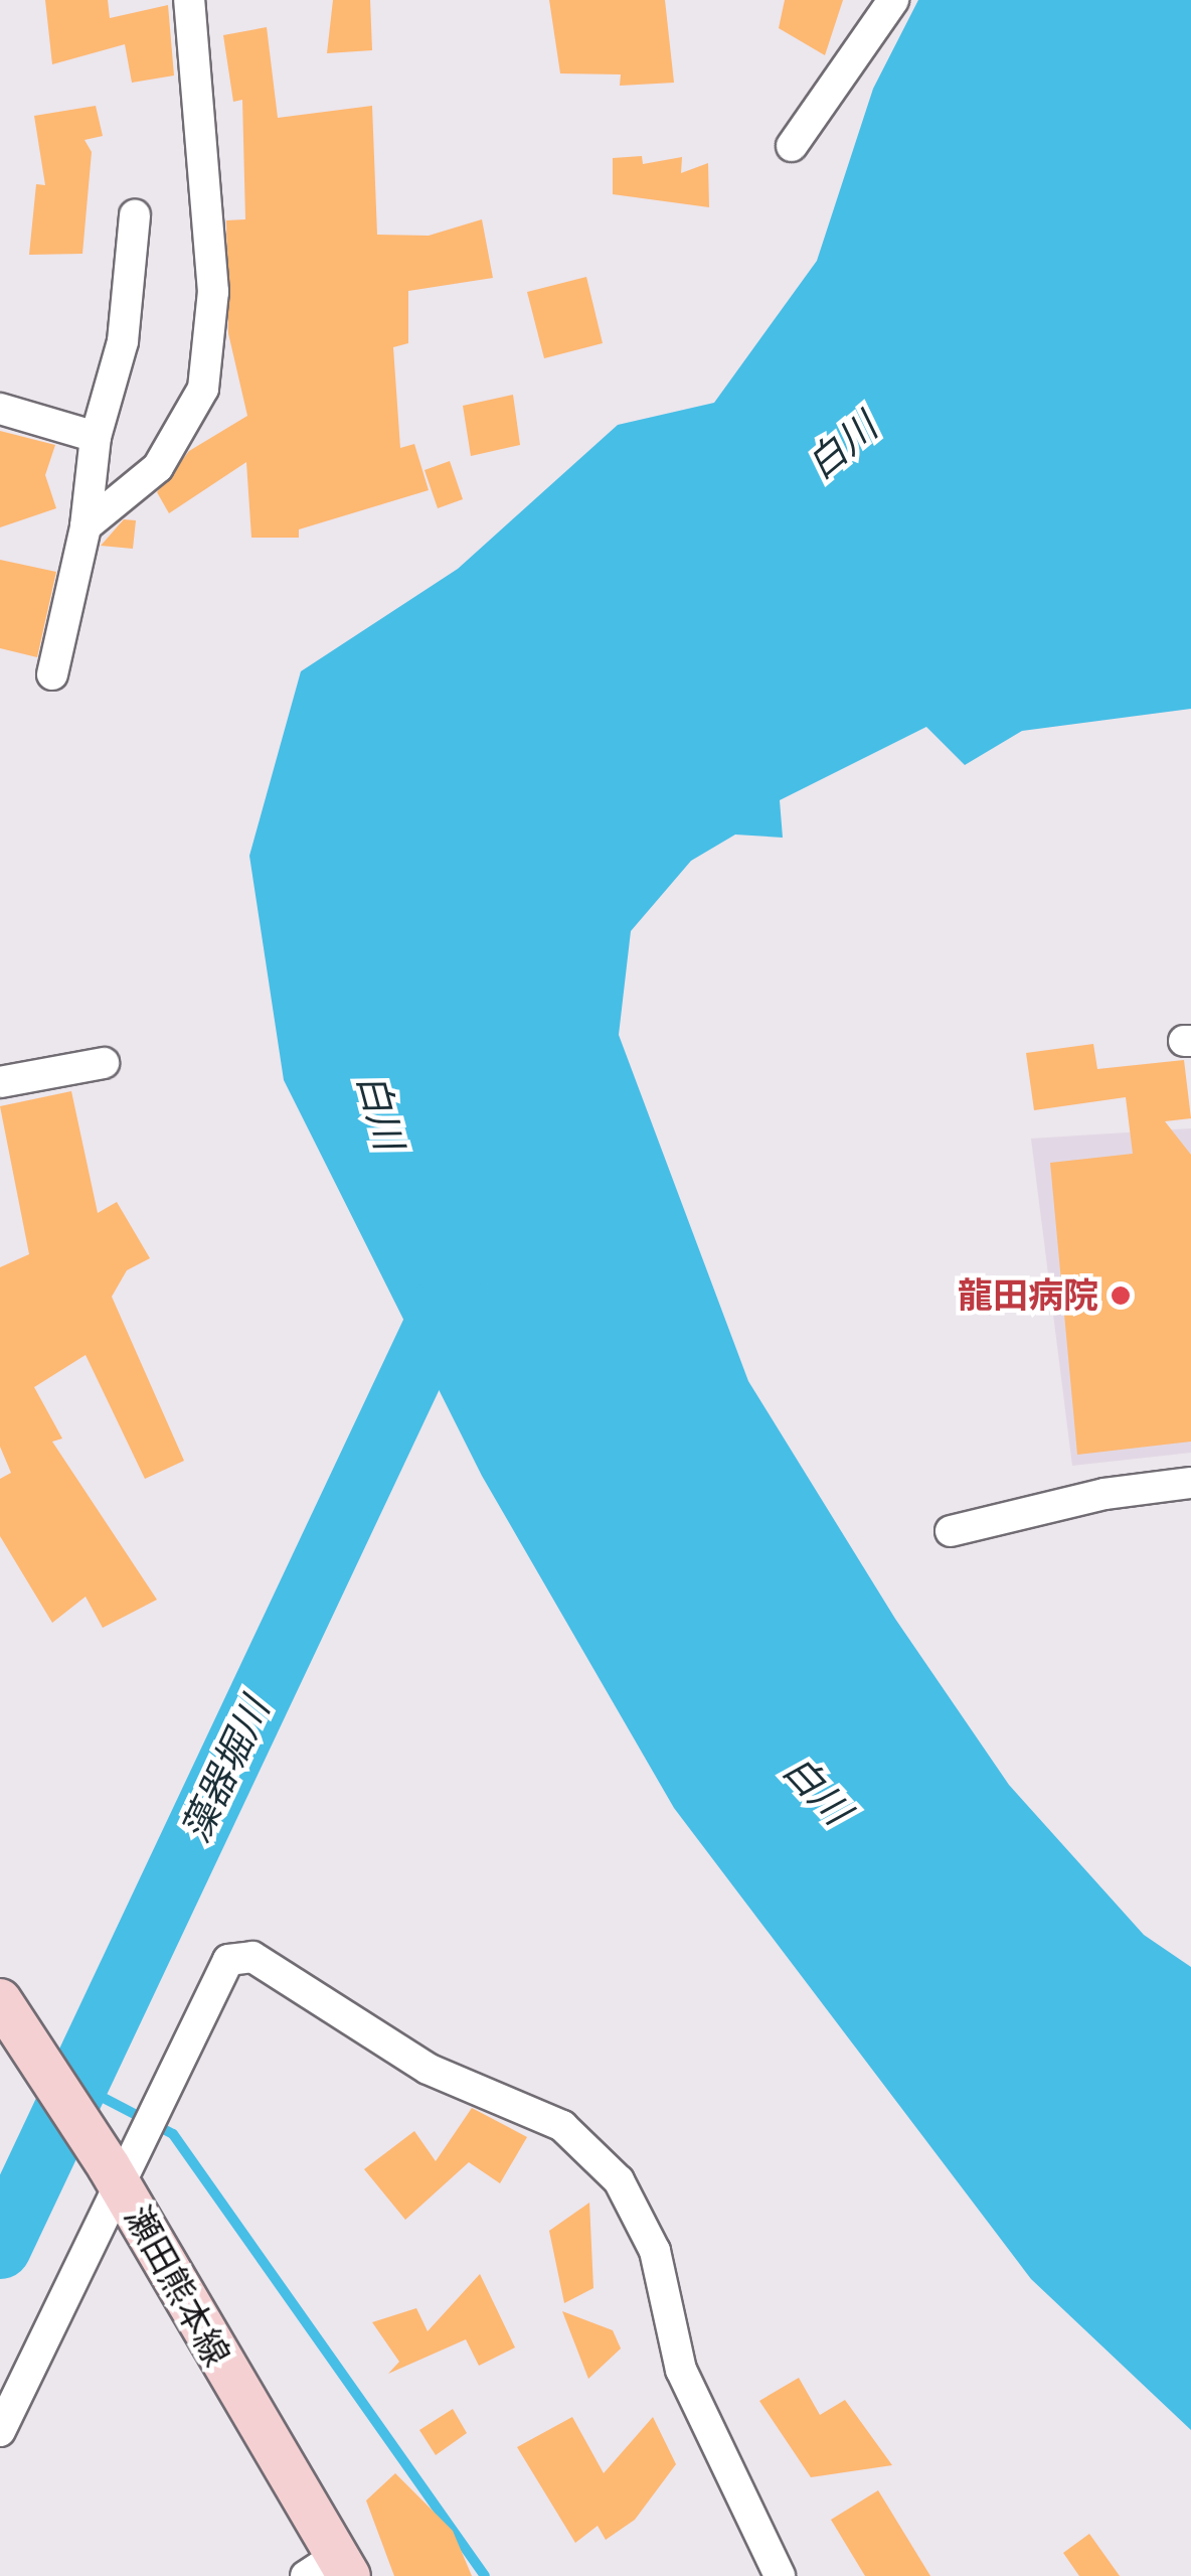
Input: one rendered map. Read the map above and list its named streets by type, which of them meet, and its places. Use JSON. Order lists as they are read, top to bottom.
{
  "streets": {
    "main road": ["瀬田熊本線"]
  },
  "water": ["白川", "藻器堀川"],
  "places": ["龍田病院"]
}
